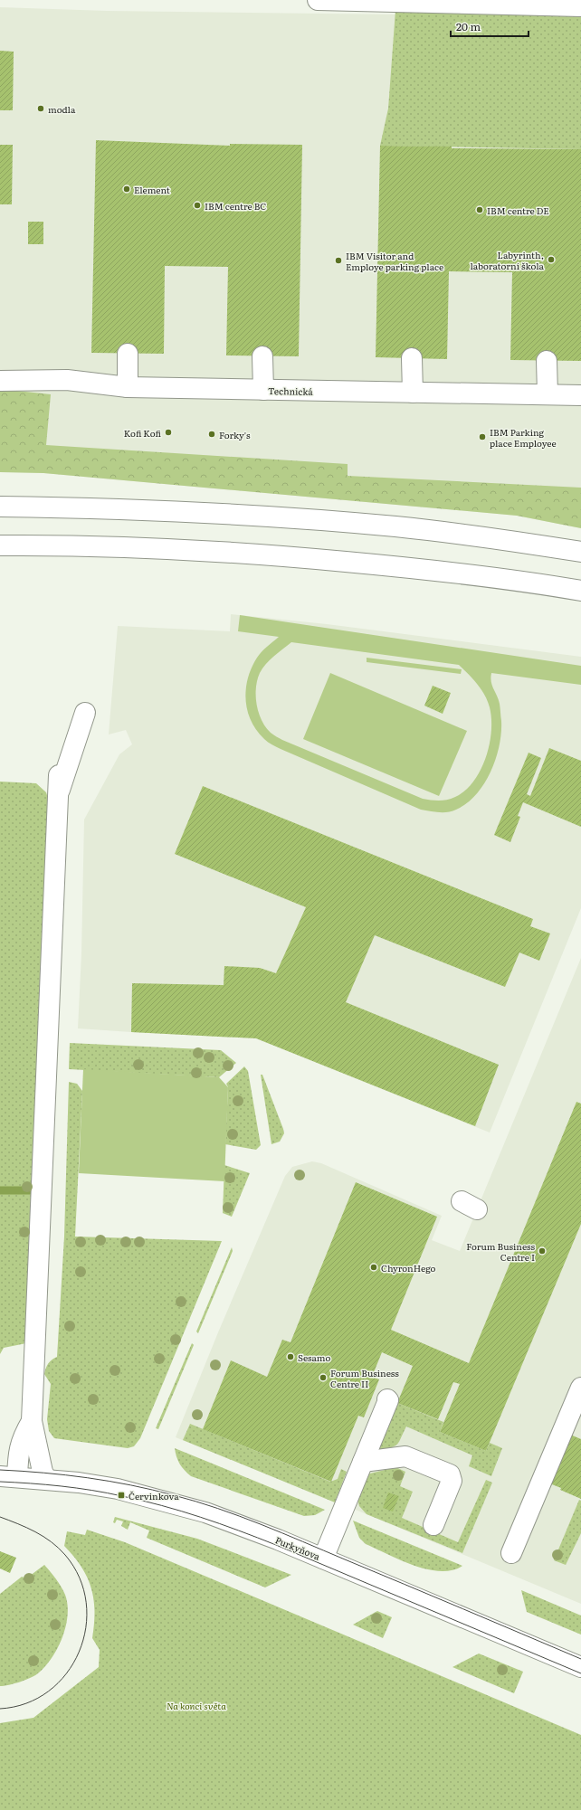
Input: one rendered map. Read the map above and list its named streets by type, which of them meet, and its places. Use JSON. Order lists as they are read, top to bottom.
{
  "streets": {
    "main road": ["Technická", "Purkyňova"]
  },
  "parks": ["Na konci světa"],
  "places": {
    "other": [
      "modla",
      "Element",
      "IBM centre BC",
      "IBM centre DE",
      "Labyrinth, laboratorní škola",
      "IBM Visitor and Employe parking place",
      "Kofi Kofi",
      "Forky's",
      "IBM Parking place Employee",
      "Forum Business Centre I",
      "ChyronHego",
      "Sesamo",
      "Forum Business Centre II"
    ],
    "transit": ["Červinkova"]
  },
  "scale_bar": "20 m"
}
